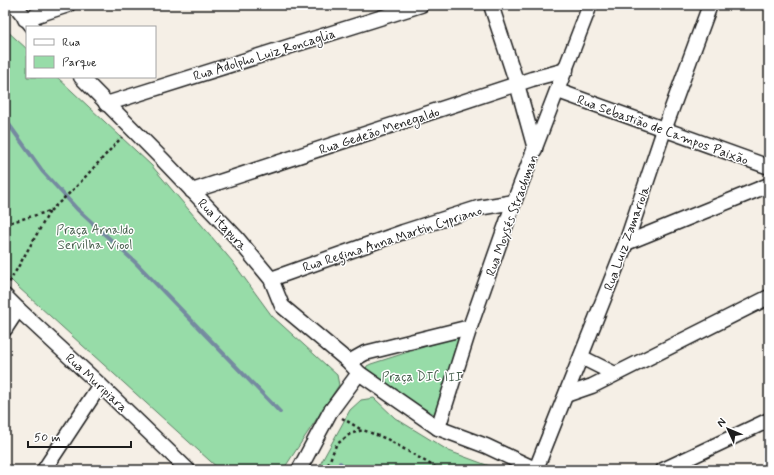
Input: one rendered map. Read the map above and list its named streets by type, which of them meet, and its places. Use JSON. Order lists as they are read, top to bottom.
{
  "streets": {
    "street": [
      "Rua Adolpho Luiz Roncaglia",
      "Rua Sebastião de Campos Paixão",
      "Rua Gedeão Menegaldo",
      "Rua Moysés Strachman",
      "Rua Itapura",
      "Rua Regina Anna Martin Cypriano",
      "Rua Luiz Zamariola",
      "Rua Muripiara"
    ]
  },
  "crossings": [
    ["Rua Adolpho Luiz Roncaglia", "Rua Itapura"],
    ["Rua Sebastião de Campos Paixão", "Rua Moysés Strachman"],
    ["Rua Sebastião de Campos Paixão", "Rua Luiz Zamariola"],
    ["Rua Gedeão Menegaldo", "Rua Moysés Strachman"],
    ["Rua Gedeão Menegaldo", "Rua Itapura"],
    ["Rua Moysés Strachman", "Rua Itapura"],
    ["Rua Moysés Strachman", "Rua Regina Anna Martin Cypriano"],
    ["Rua Itapura", "Rua Regina Anna Martin Cypriano"],
    ["Rua Itapura", "Rua Luiz Zamariola"]
  ],
  "parks": ["Praça Arnaldo Servilha Viool", "Praça DIC III"],
  "legend": ["Rua", "Parque"],
  "scale_bar": "50 m",
  "north": "top left"
}
